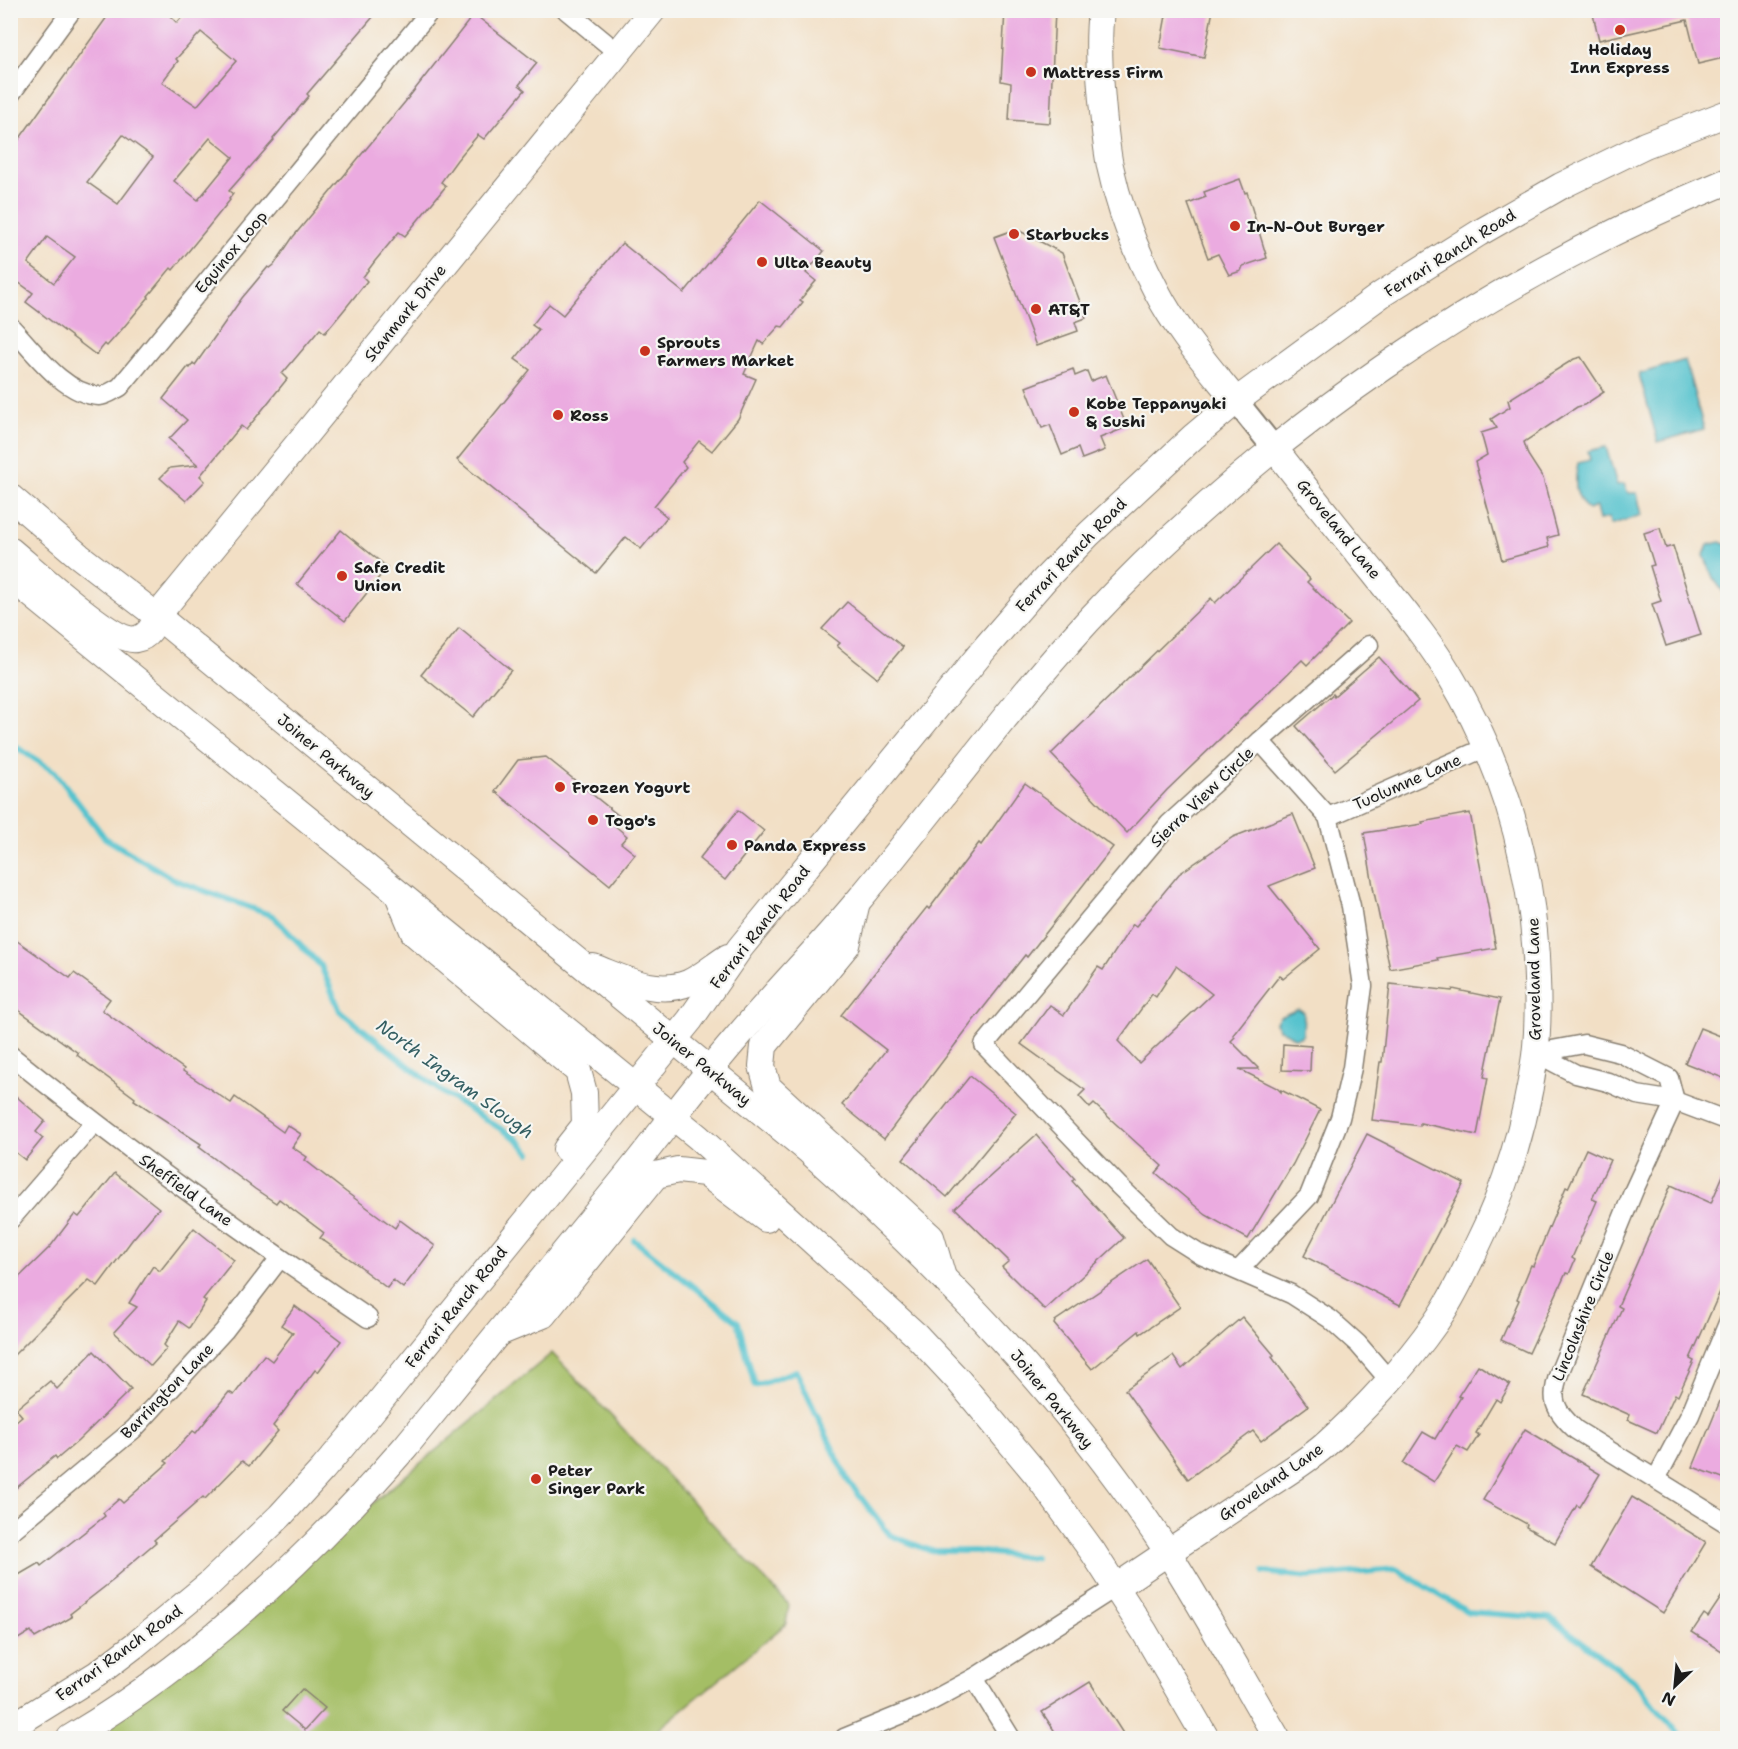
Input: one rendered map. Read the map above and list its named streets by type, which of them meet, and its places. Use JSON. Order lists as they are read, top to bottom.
{
  "streets": {
    "main road": [
      "Ferrari Ranch Road",
      "Stanmark Drive",
      "Groveland Lane",
      "Joiner Parkway"
    ],
    "street": [
      "Equinox Loop",
      "Tuolumne Lane",
      "Sierra View Circle",
      "Sheffield Lane",
      "Lincolnshire Circle",
      "Barrington Lane"
    ]
  },
  "crossings": [
    ["Ferrari Ranch Road", "Groveland Lane"],
    ["Ferrari Ranch Road", "Joiner Parkway"],
    ["Stanmark Drive", "Joiner Parkway"],
    ["Groveland Lane", "Joiner Parkway"],
    ["Groveland Lane", "Tuolumne Lane"],
    ["Tuolumne Lane", "Sierra View Circle"],
    ["Sheffield Lane", "Barrington Lane"]
  ],
  "water": ["North Ingram Slough"],
  "places": [
    "Holiday Inn Express",
    "Mattress Firm",
    "In-N-Out Burger",
    "Starbucks",
    "Ulta Beauty",
    "AT&T",
    "Sprouts Farmers Market",
    "Kobe Teppanyaki & Sushi",
    "Ross",
    "Safe Credit Union",
    "Frozen Yogurt",
    "Togo's",
    "Panda Express",
    "Peter Singer Park"
  ],
  "north": "bottom left"
}
